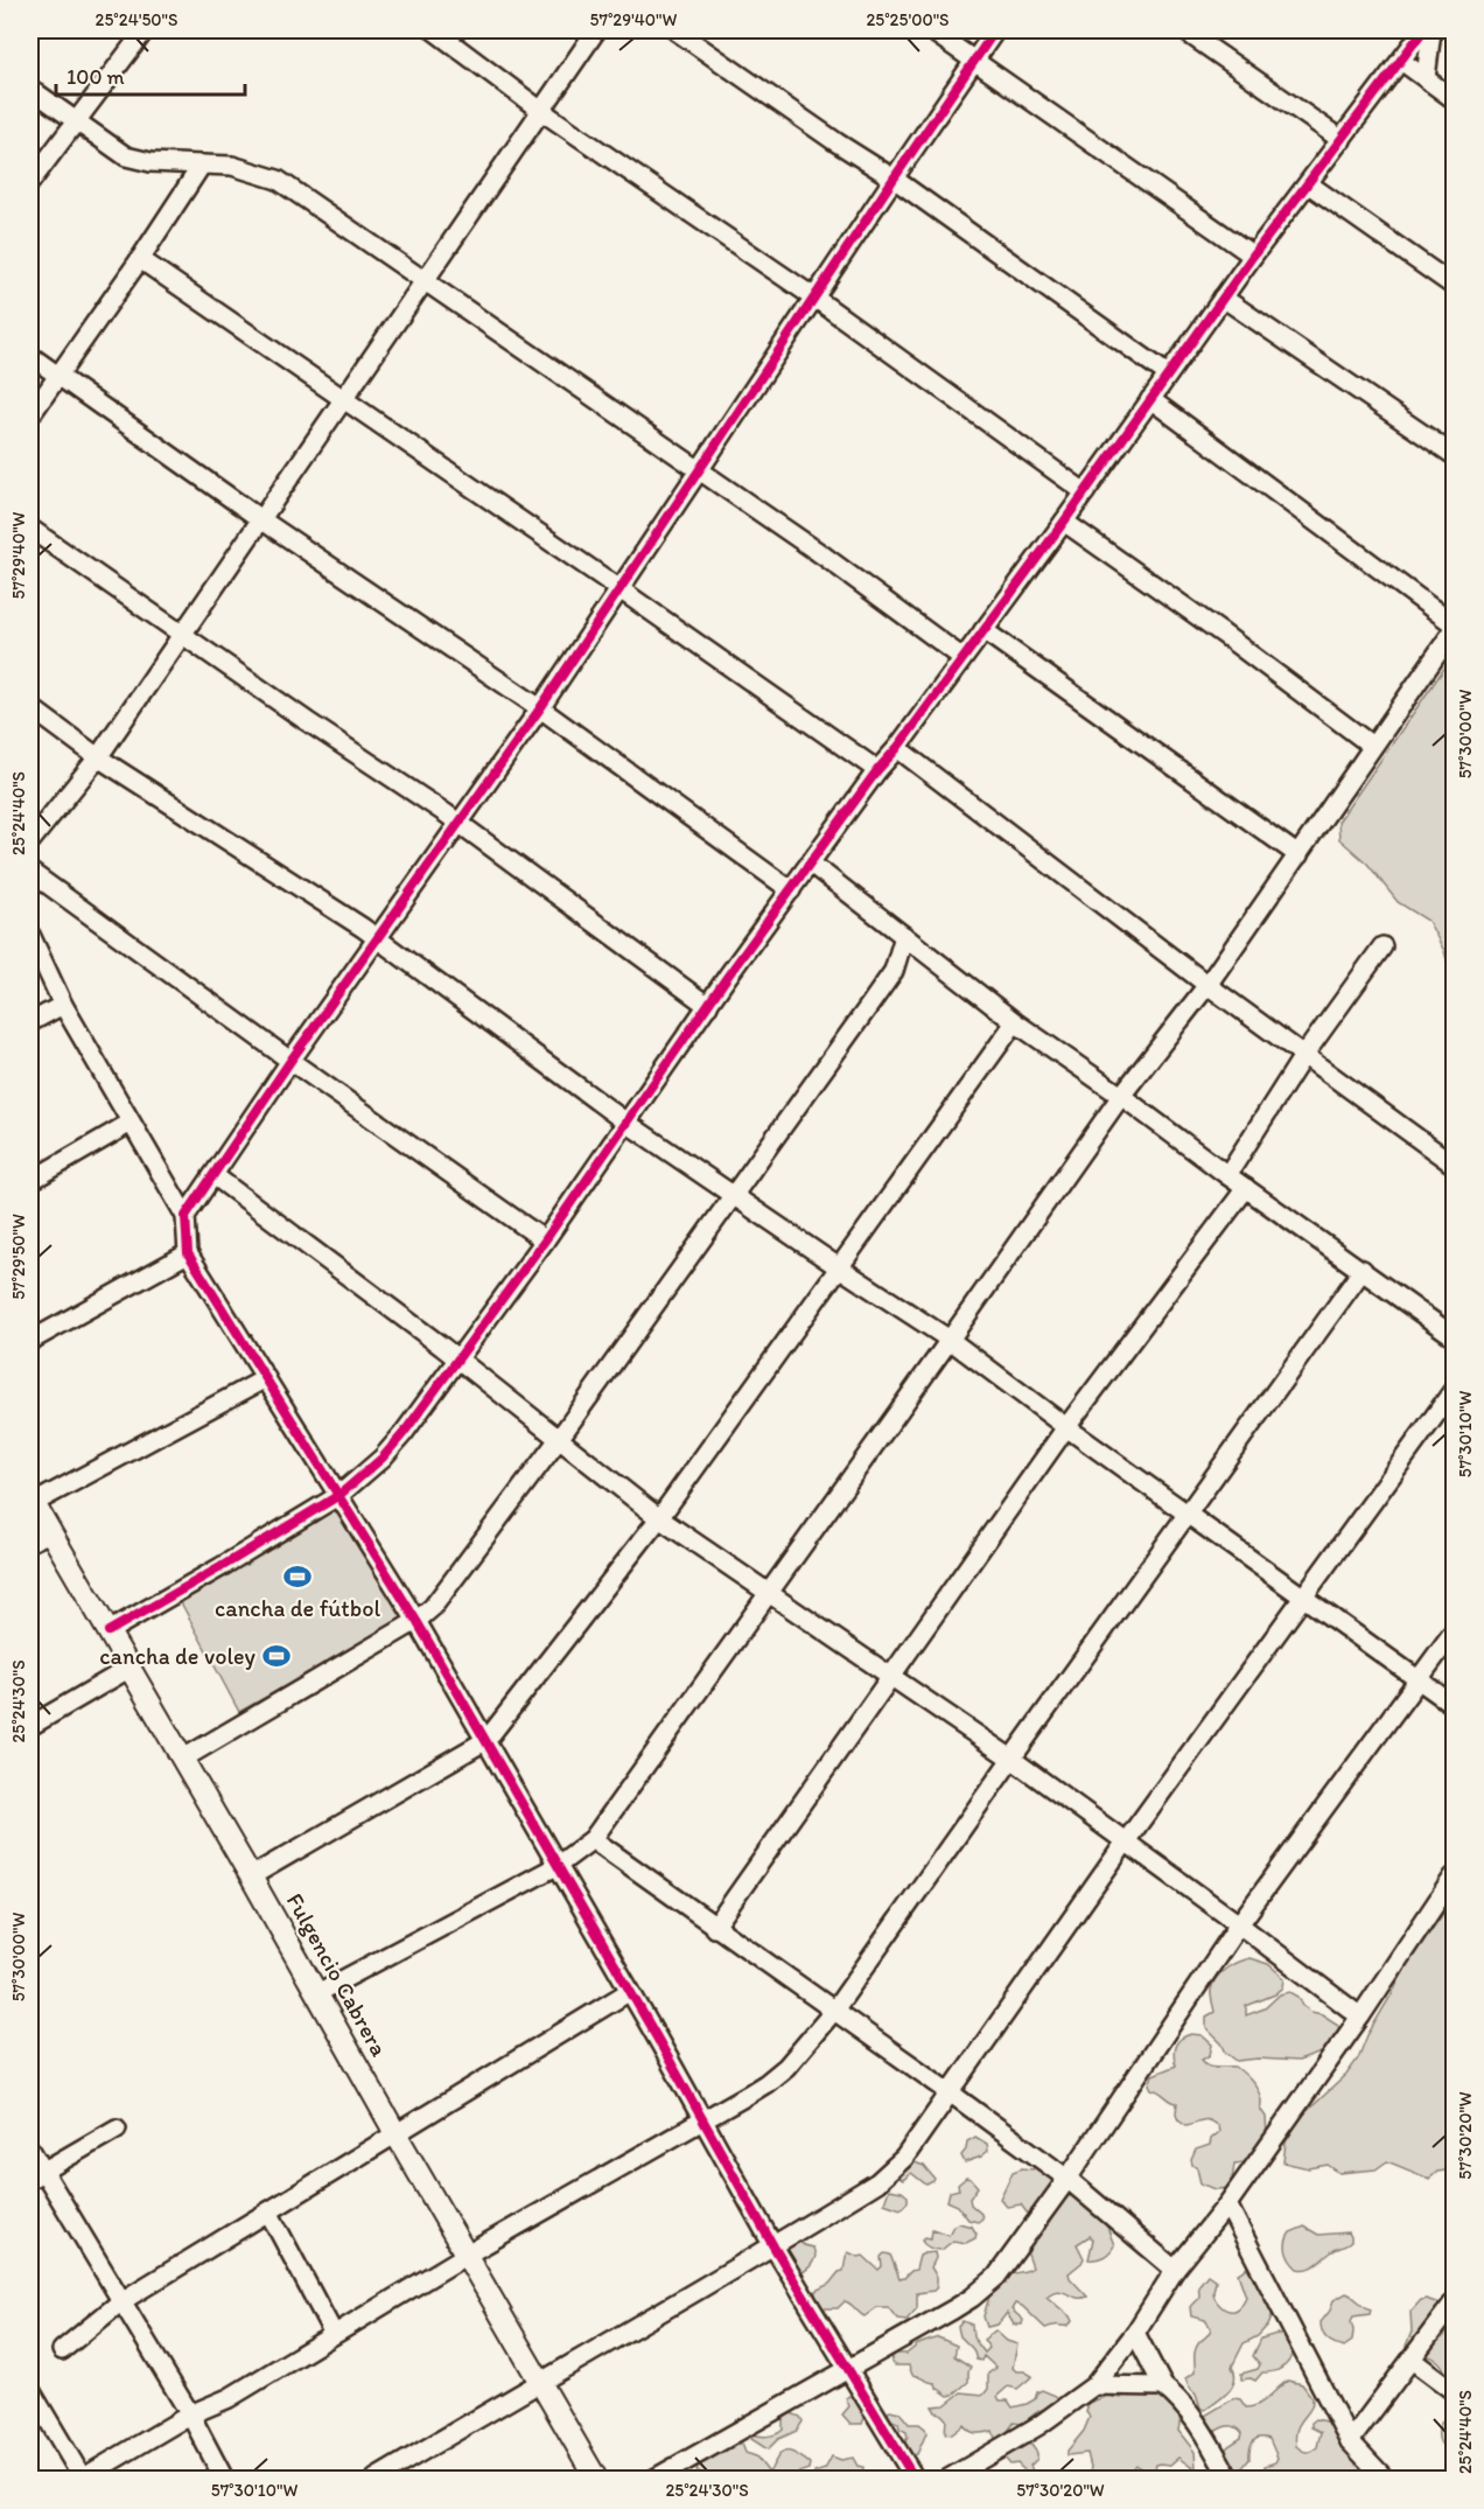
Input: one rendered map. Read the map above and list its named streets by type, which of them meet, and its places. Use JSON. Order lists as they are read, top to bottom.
{
  "streets": {
    "main road": ["Fulgencio Cabrera"]
  },
  "places": {
    "sports": ["cancha de fútbol", "cancha de voley"]
  },
  "scale_bar": "100 m",
  "coordinates": [
    "25°24'50\"S",
    "57°29'40\"W",
    "25°25'00\"S",
    "57°30'00\"W",
    "25°24'40\"S",
    "57°29'50\"W",
    "57°30'10\"W",
    "25°24'30\"S",
    "57°30'20\"W"
  ]
}
